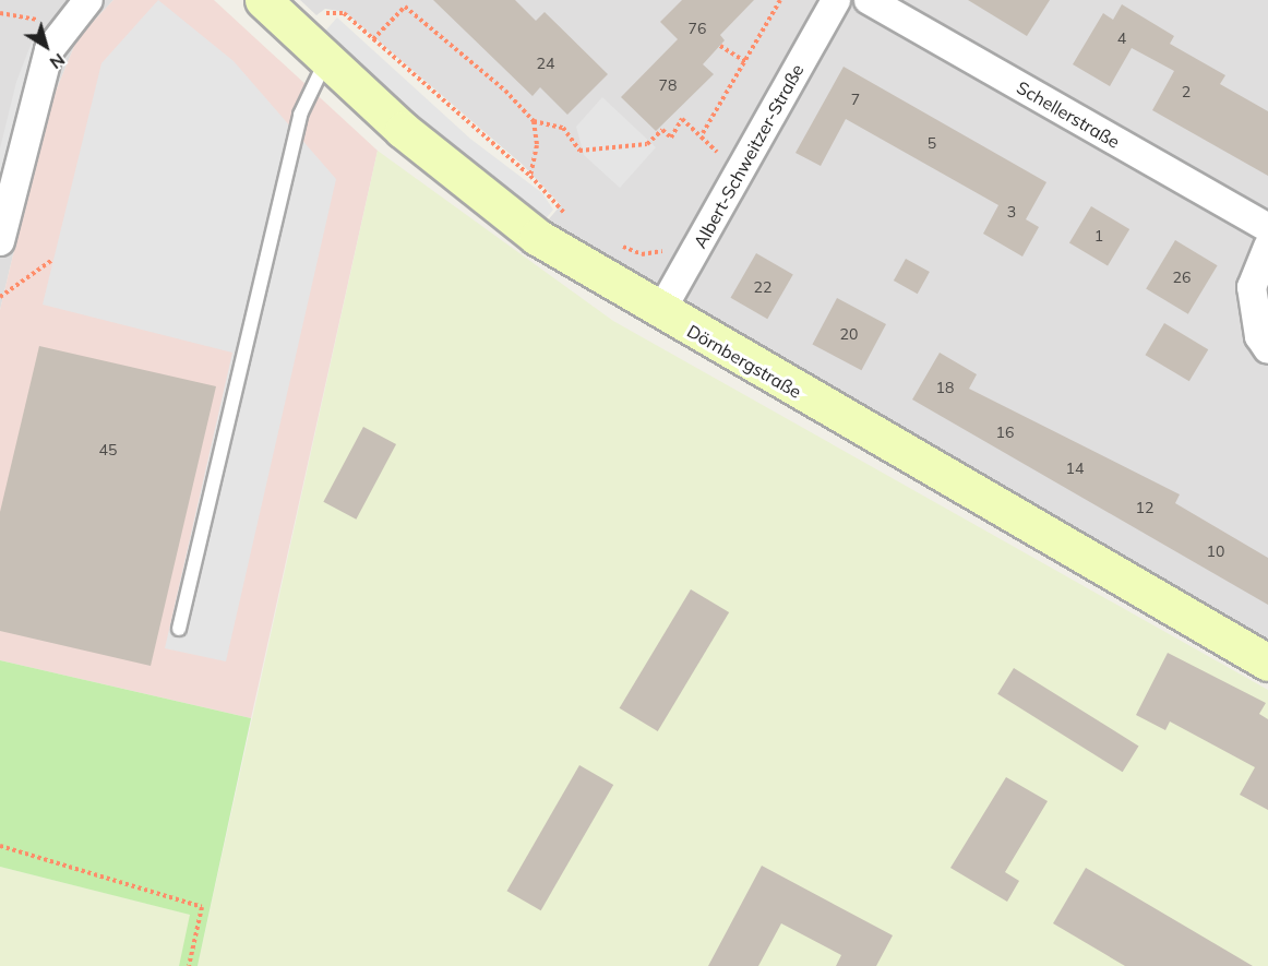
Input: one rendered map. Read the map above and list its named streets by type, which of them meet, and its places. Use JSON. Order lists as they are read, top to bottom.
{
  "streets": {
    "main road": ["Dörnbergstraße"],
    "street": ["Schellerstraße", "Albert-Schweitzer-Straße"]
  },
  "crossings": [
    ["Albert-Schweitzer-Straße", "Dörnbergstraße"]
  ],
  "house_numbers": [
    "76",
    "4",
    "24",
    "78",
    "2",
    "7",
    "5",
    "3",
    "1",
    "26",
    "22",
    "20",
    "18",
    "16",
    "45",
    "14",
    "12",
    "10"
  ],
  "north": "bottom right"
}
